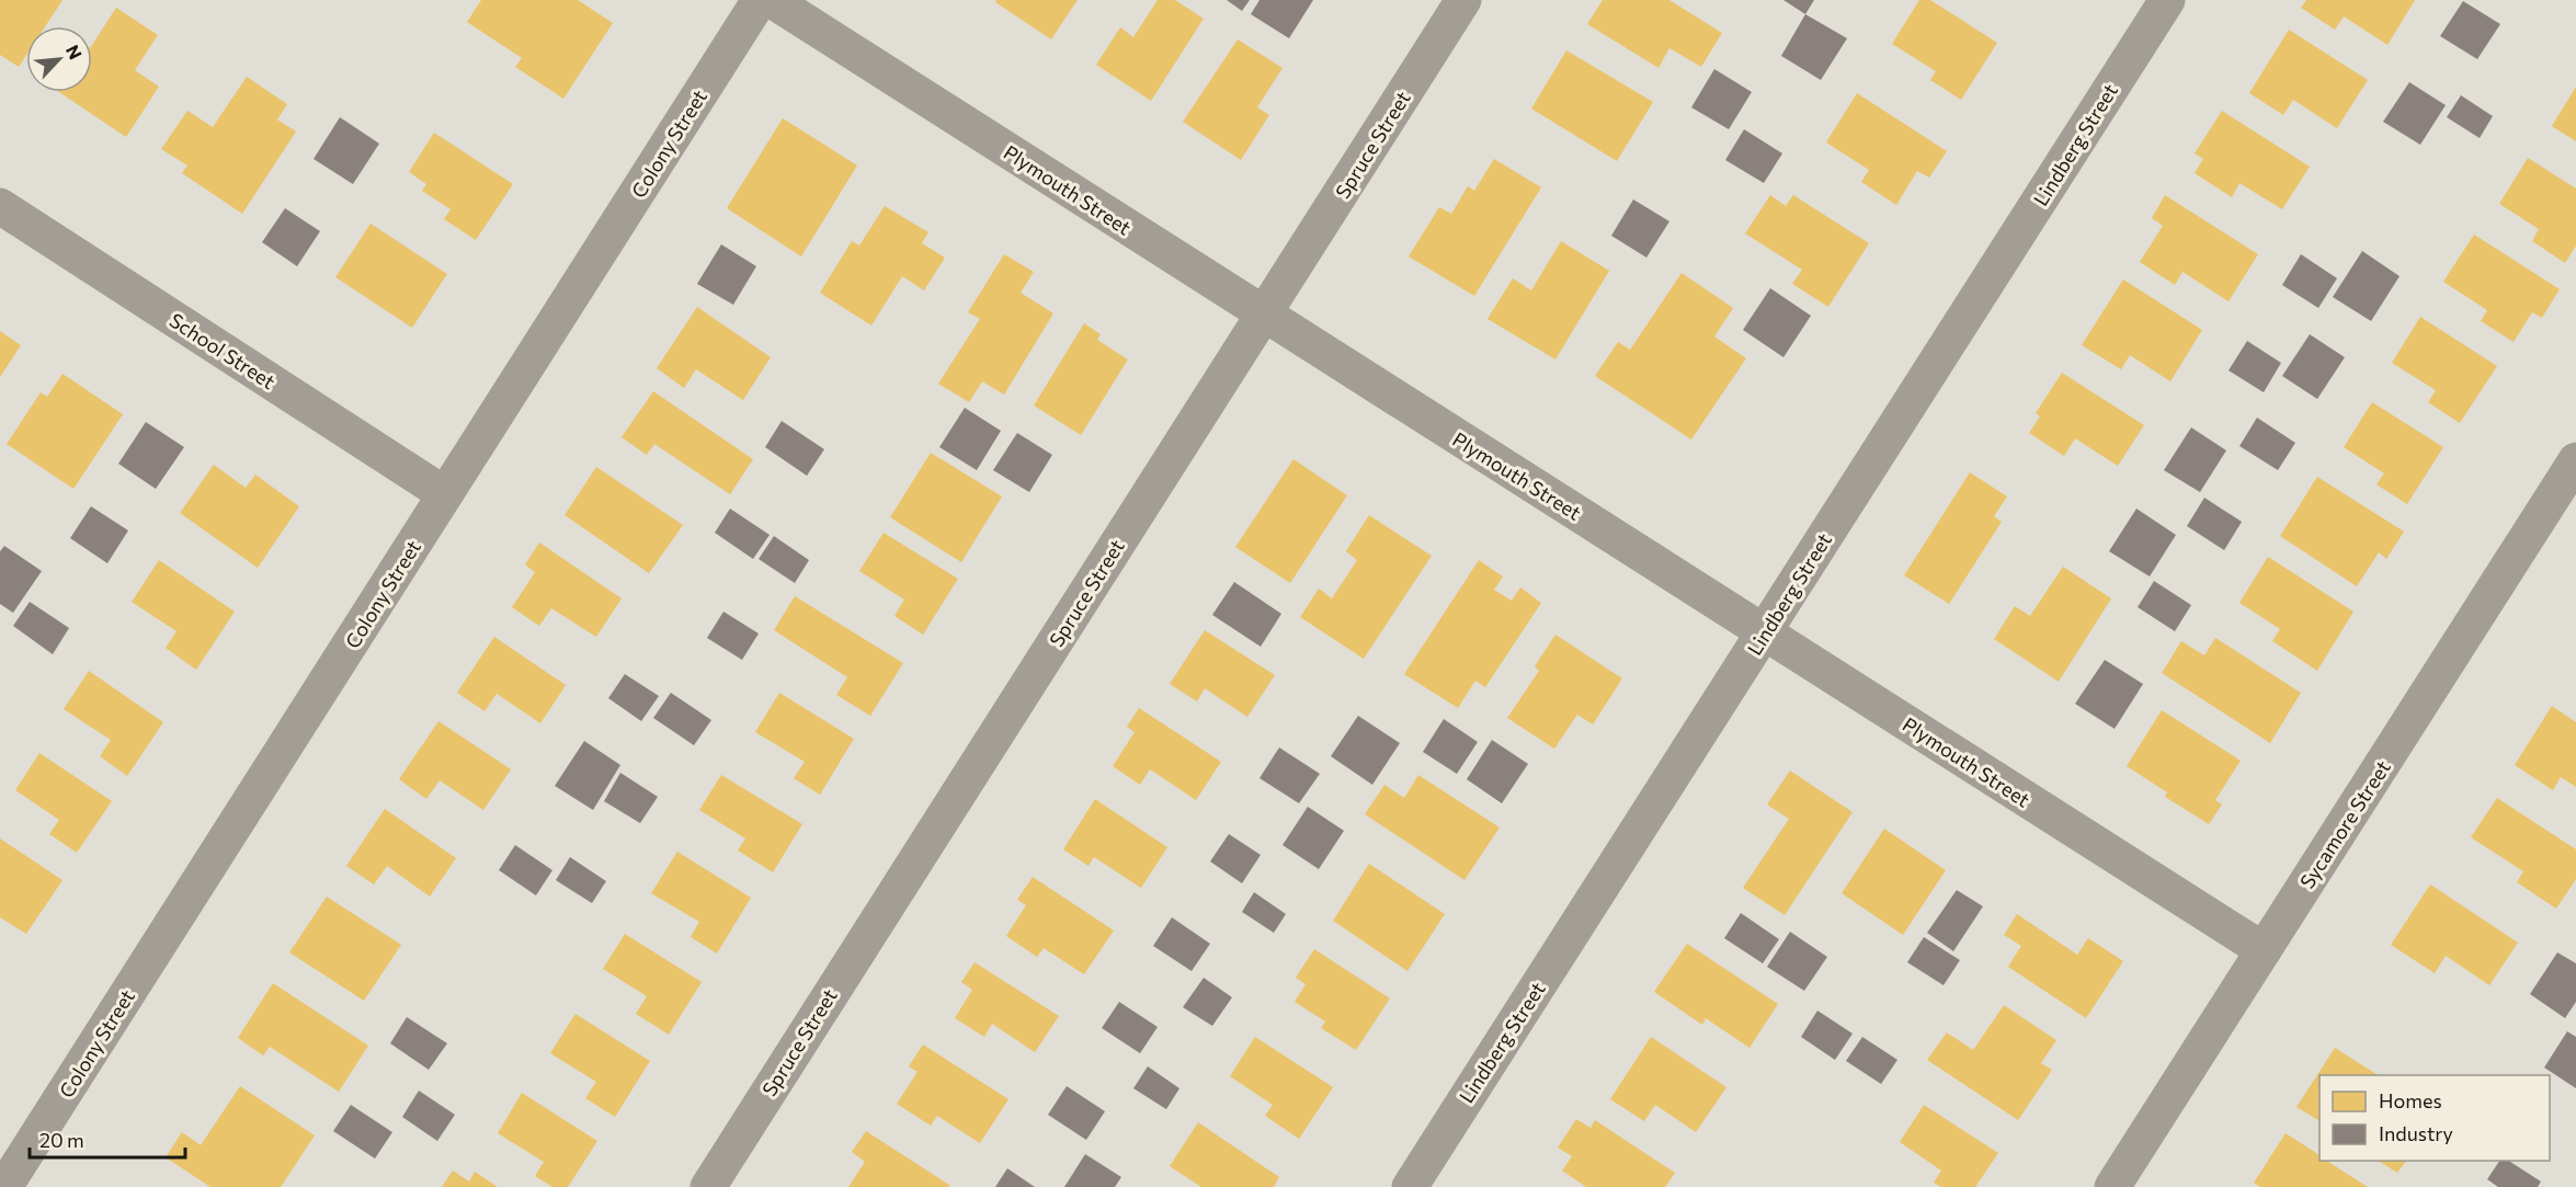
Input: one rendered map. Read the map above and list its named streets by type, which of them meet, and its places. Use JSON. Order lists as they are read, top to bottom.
{
  "streets": {
    "street": [
      "Colony Street",
      "Spruce Street",
      "Lindberg Street",
      "Plymouth Street",
      "School Street",
      "Sycamore Street"
    ]
  },
  "crossings": [
    ["Colony Street", "School Street"],
    ["Spruce Street", "Plymouth Street"],
    ["Lindberg Street", "Plymouth Street"],
    ["Plymouth Street", "Sycamore Street"]
  ],
  "legend": ["Homes", "Industry"],
  "scale_bar": "20 m",
  "north": "top right"
}
